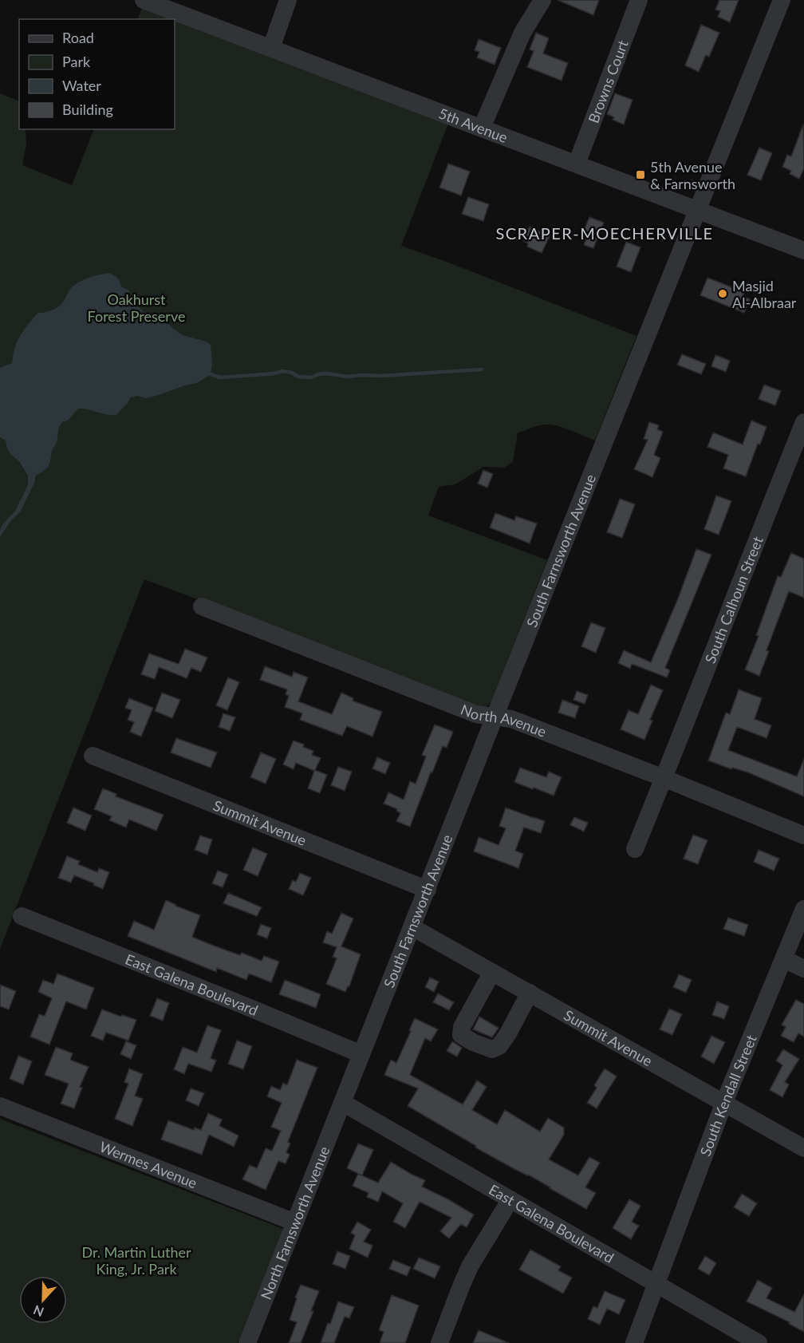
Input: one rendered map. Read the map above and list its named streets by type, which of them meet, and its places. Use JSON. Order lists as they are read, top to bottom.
{
  "streets": {
    "street": [
      "Browns Court",
      "5th Avenue",
      "South Farnsworth Avenue",
      "South Calhoun Street",
      "North Avenue",
      "Summit Avenue",
      "East Galena Boulevard",
      "South Kendall Street",
      "Wermes Avenue",
      "North Farnsworth Avenue"
    ]
  },
  "crossings": [
    ["Browns Court", "5th Avenue"],
    ["5th Avenue", "South Farnsworth Avenue"],
    ["South Farnsworth Avenue", "North Avenue"],
    ["South Farnsworth Avenue", "Summit Avenue"],
    ["South Farnsworth Avenue", "East Galena Boulevard"],
    ["South Farnsworth Avenue", "North Farnsworth Avenue"],
    ["South Calhoun Street", "North Avenue"],
    ["Summit Avenue", "South Kendall Street"],
    ["East Galena Boulevard", "South Kendall Street"],
    ["East Galena Boulevard", "North Farnsworth Avenue"],
    ["Wermes Avenue", "North Farnsworth Avenue"]
  ],
  "districts": ["SCRAPER-MOECHERVILLE"],
  "parks": ["Oakhurst Forest Preserve", "Dr. Martin Luther King, Jr. Park"],
  "places": {
    "transit": ["5th Avenue & Farnsworth"],
    "other": ["Masjid Al-Albraar"]
  },
  "legend": [
    "Road",
    "Park",
    "Water",
    "Building"
  ],
  "north": "bottom"
}
